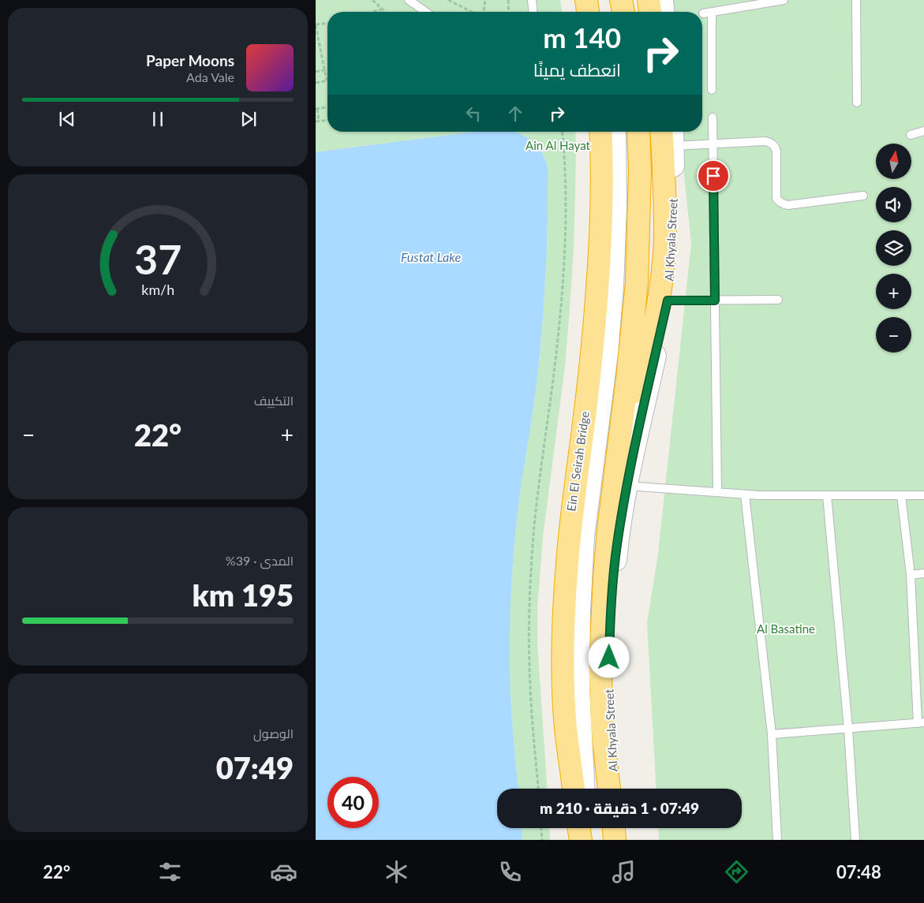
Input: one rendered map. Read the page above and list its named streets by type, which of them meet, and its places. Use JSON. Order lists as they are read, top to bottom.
{
  "streets": {
    "highway": ["Ein El Seirah Bridge"],
    "street": ["Al Khyala Street"]
  },
  "water": ["Fustat Lake"],
  "parks": ["Ain Al Hayat", "Al Basatine"],
  "north": "top",
  "page": {
    "turn": ["140 m", "انعطف يمينًا"],
    "song": ["Paper Moons", "Ada Vale"],
    "map_buttons": ["+", "−"],
    "tile": [
      "التكييف",
      ["المدى · 39%", "195 km"],
      ["الوصول", "07:49"]
    ],
    "heat": ["−", "22°", "+"],
    "limit": "40",
    "trip": "07:49 · 1 دقيقة · 210 m",
    "tabs": ["07:48", "22°"],
    "gauge": ["37", "km/h"]
  }
}
